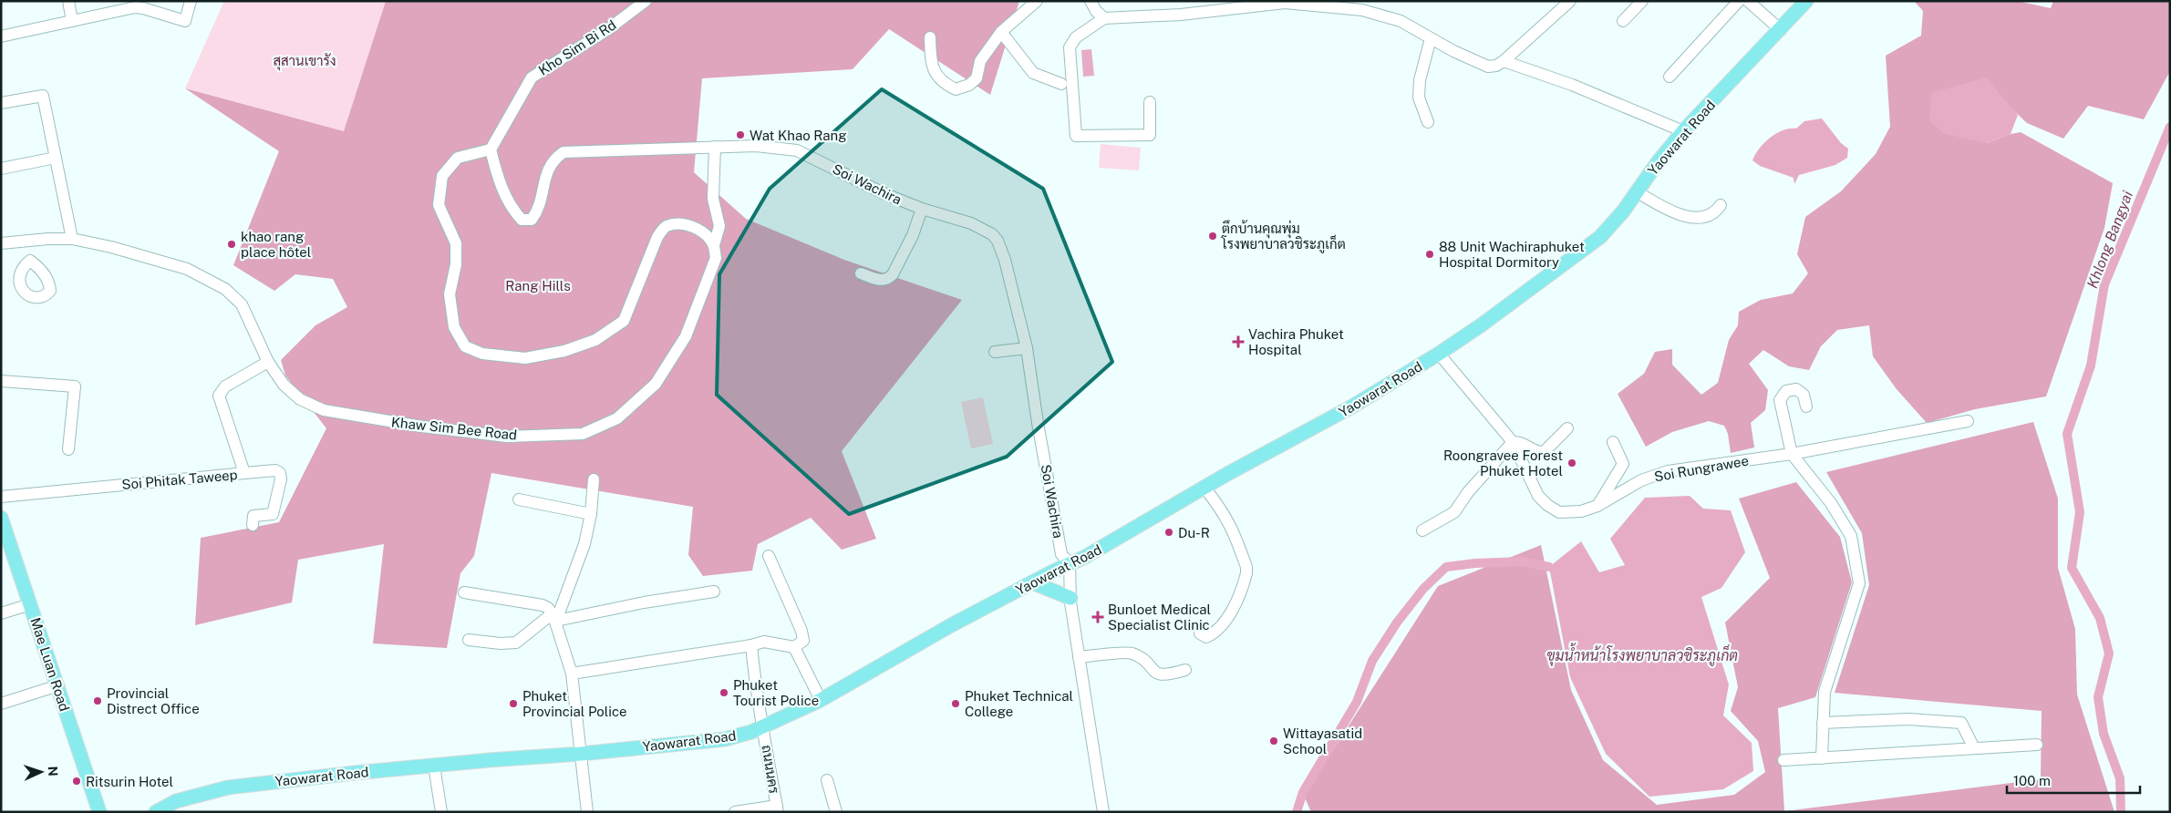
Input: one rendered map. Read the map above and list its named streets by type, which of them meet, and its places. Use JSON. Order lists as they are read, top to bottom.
{
  "streets": {
    "main road": ["Yaowarat Road", "Mae Luan Road"],
    "street": [
      "Kho Sim Bi Rd",
      "Soi Wachira",
      "Khaw Sim Bee Road",
      "Soi Rungrawee",
      "Soi Phitak Taweep",
      "ถนนนคร"
    ]
  },
  "crossings": [
    ["Kho Sim Bi Rd", "Soi Wachira"],
    ["Yaowarat Road", "Soi Wachira"],
    ["Yaowarat Road", "Soi Rungrawee"],
    ["Yaowarat Road", "ถนนนคร"],
    ["Soi Wachira", "Khaw Sim Bee Road"],
    ["Khaw Sim Bee Road", "Soi Phitak Taweep"]
  ],
  "water": ["Khlong Bangyai", "ขุมน้ำหน้าโรงพยาบาลวชิระภูเก็ต"],
  "parks": ["สุสานเขารัง", "Rang Hills"],
  "places": {
    "other": [
      "Wat Khao Rang",
      "ตึกบ้านคุณพุ่ม โรงพยาบาลวชิระภูเก็ต",
      "khao rang place hôtel",
      "88 Unit Wachiraphuket Hospital Dormitory",
      "Roongravee Forest Phuket Hotel",
      "Du-R",
      "Phuket Tourist Police",
      "Provincial Distrect Office",
      "Phuket Provincial Police",
      "Phuket Technical College",
      "Wittayasatid School",
      "Ritsurin Hotel"
    ],
    "health": ["Vachira Phuket Hospital", "Bunloet Medical Specialist Clinic"]
  },
  "scale_bar": "100 m",
  "north": "right"
}
